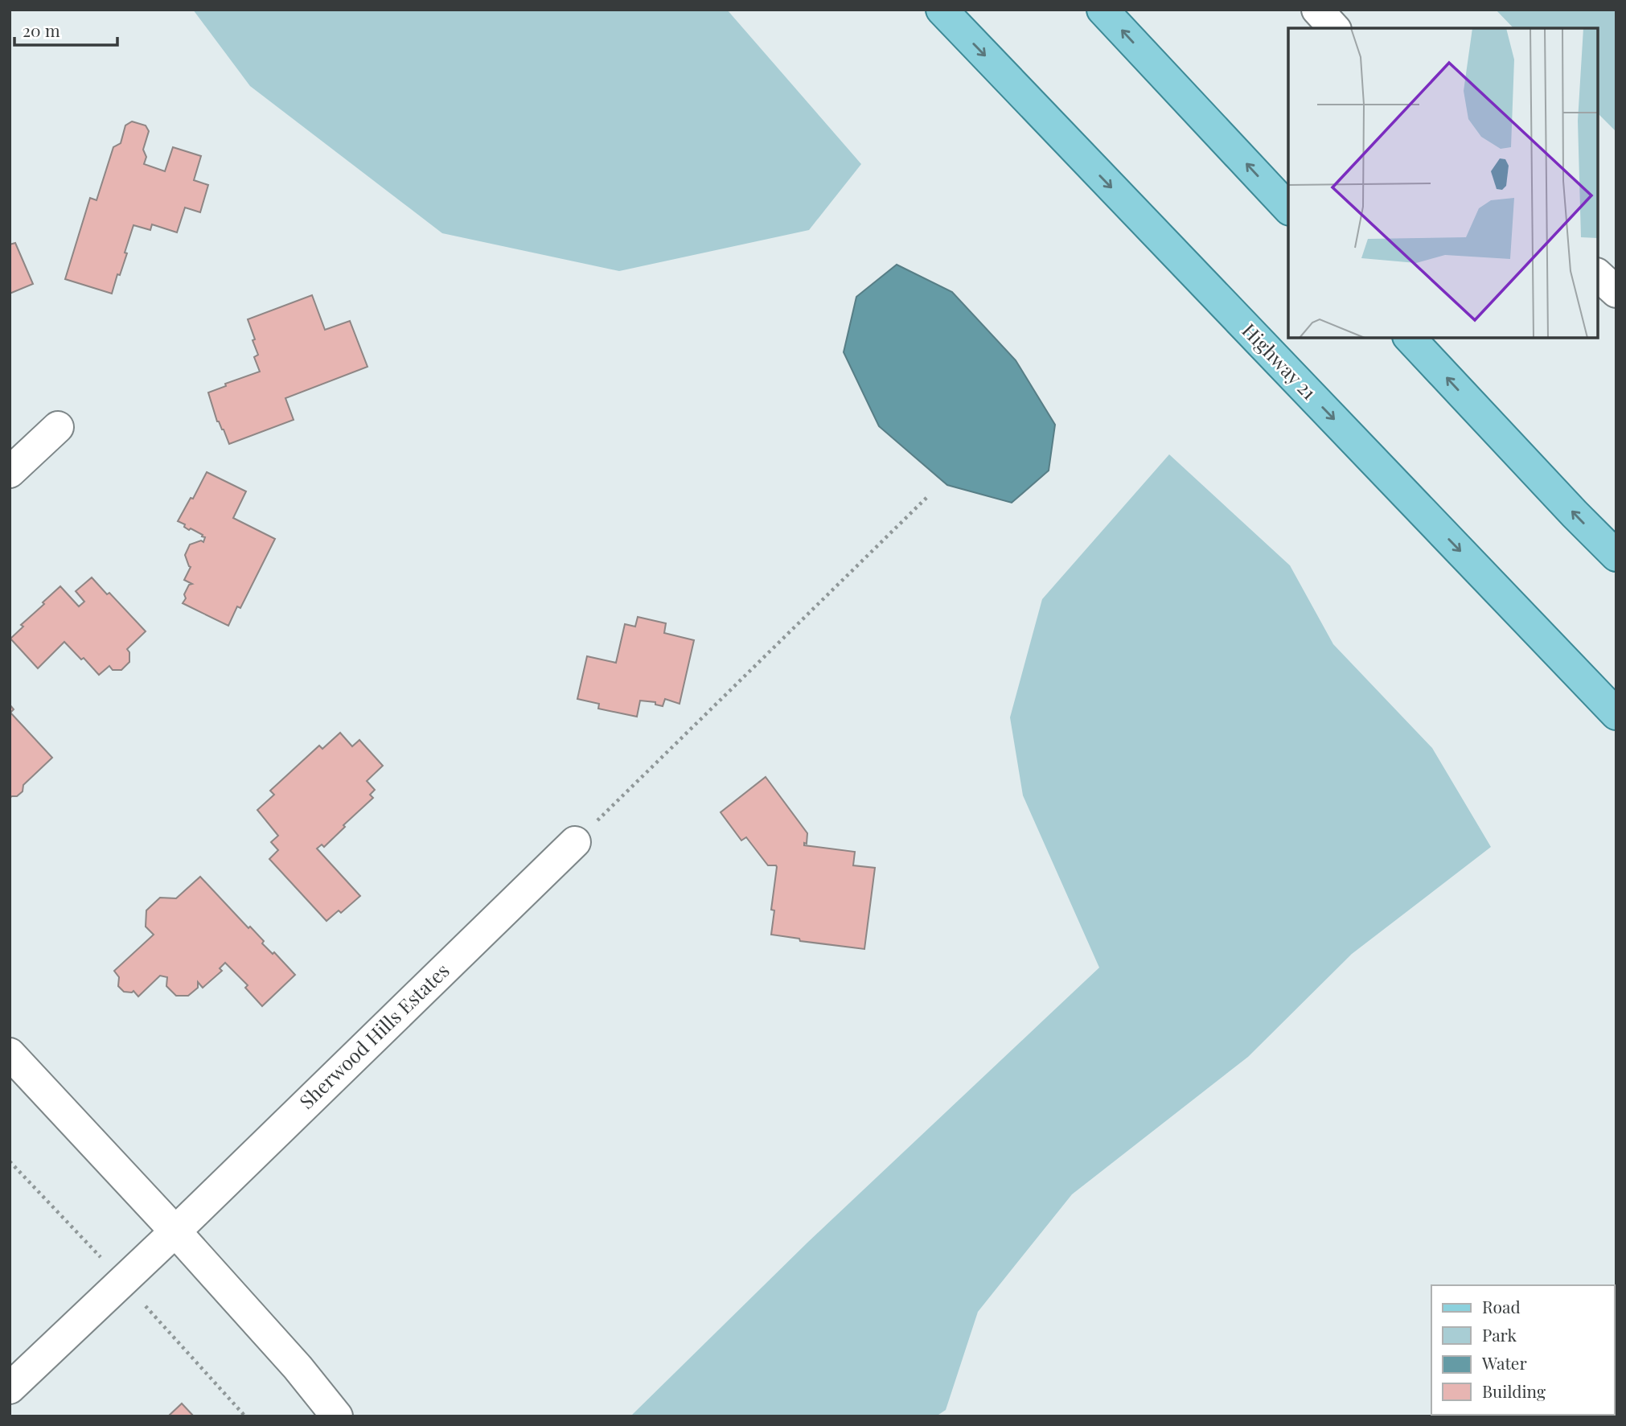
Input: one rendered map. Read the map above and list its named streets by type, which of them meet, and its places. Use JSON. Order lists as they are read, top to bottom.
{
  "streets": {
    "main road": ["Highway 21"],
    "street": ["Sherwood Hills Estates"]
  },
  "legend": [
    "Road",
    "Park",
    "Water",
    "Building"
  ],
  "scale_bar": "20 m"
}
